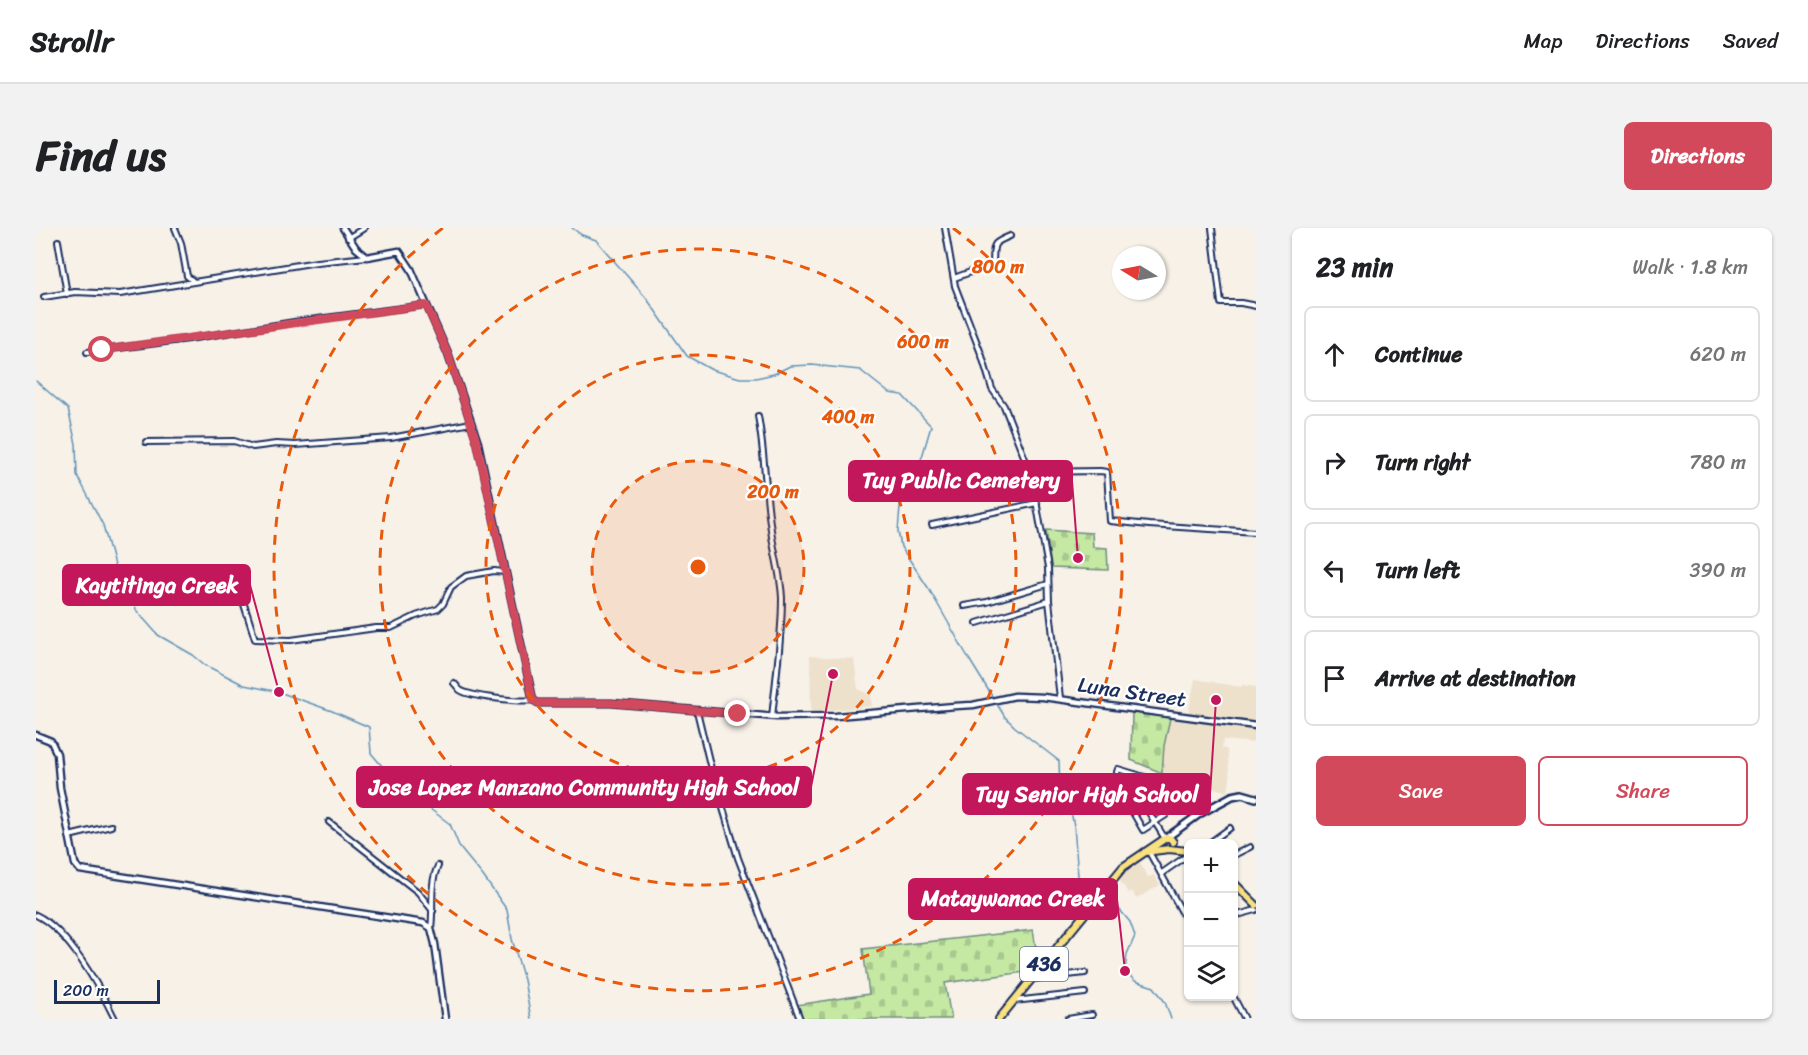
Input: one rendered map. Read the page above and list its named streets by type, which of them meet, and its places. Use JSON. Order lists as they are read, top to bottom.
{
  "streets": {
    "main road": ["436"],
    "street": ["Luna Street"]
  },
  "places": [
    "Tuy Public Cemetery",
    "Jose Lopez Manzano Community High School",
    "Kaytitinga Creek",
    "Tuy Senior High School",
    "Mataywanac Creek"
  ],
  "scale_bar": "200 m",
  "north": "left",
  "page": {
    "header": "Strollr",
    "nav": ["Map", "Directions", "Saved"],
    "title": "Find us",
    "buttons": [
      "Directions",
      ["Save", "Share"]
    ],
    "heading": ["23 min", "Walk · 1.8 km"],
    "list": [
      ["Continue", "620 m"],
      ["Turn right", "780 m"],
      ["Turn left", "390 m"],
      "Arrive at destination"
    ],
    "map_buttons": ["+", "−"],
    "scale": "200 m"
  },
  "rings": [
    "800 m",
    "600 m",
    "400 m",
    "200 m"
  ]
}
